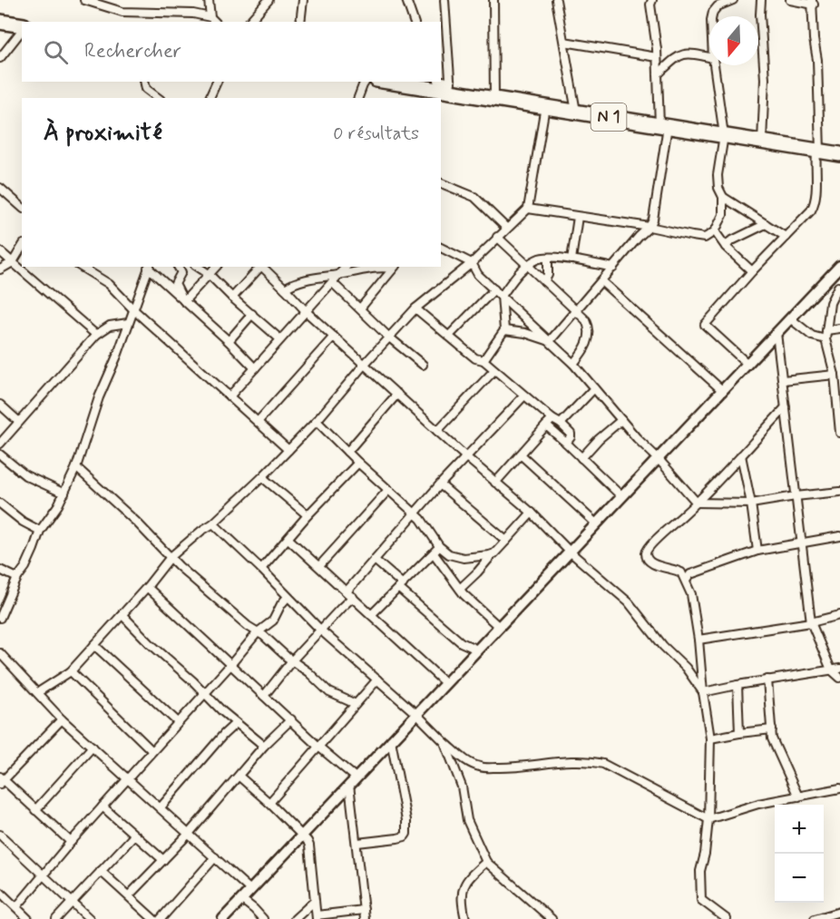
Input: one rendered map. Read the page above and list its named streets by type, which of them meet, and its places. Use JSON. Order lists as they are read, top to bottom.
{
  "streets": {
    "highway": ["N 1"]
  },
  "north": "bottom",
  "page": {
    "search": "Rechercher",
    "heading": ["À proximité", "0 résultats"],
    "map_buttons": ["+", "−"]
  }
}
